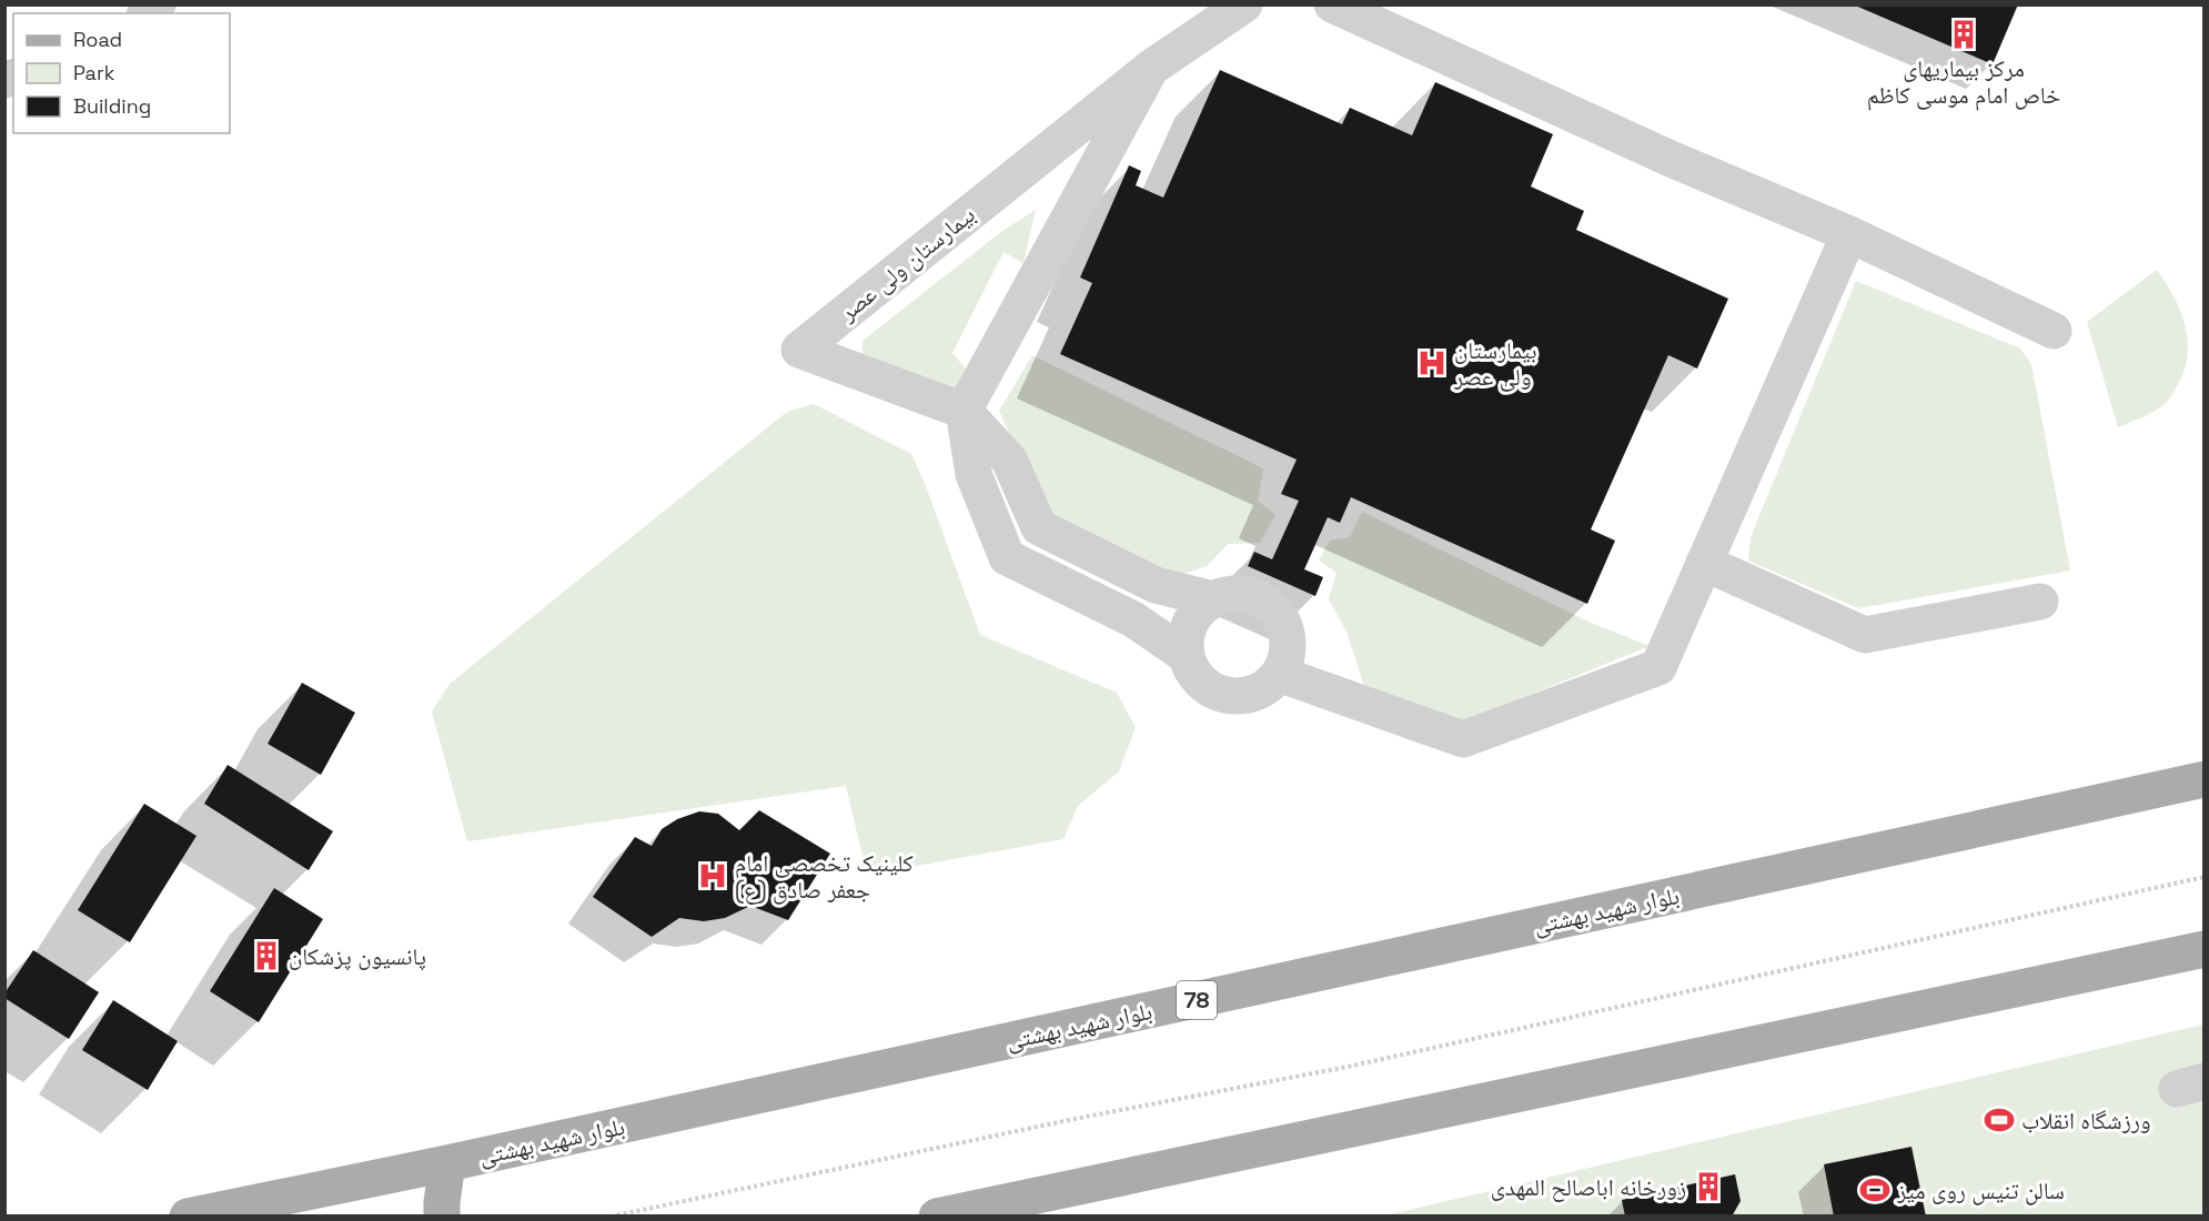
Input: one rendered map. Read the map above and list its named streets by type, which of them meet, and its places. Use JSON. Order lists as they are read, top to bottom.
{
  "streets": {
    "main road": ["بلوار شهید بهشتی", "78"],
    "lane": ["بیمارستان ولی عصر"]
  },
  "places": {
    "building": ["مرکز بیماریهای خاص امام موسی کاظم", "پانسیون پزشکان", "زورخانه اباصالح المهدی"],
    "hospital": ["بیمارستان ولی عصر", "کلینیک تخصصی امام جعفر صادق (ع)"],
    "sports": ["ورزشگاه انقلاب", "سالن تنیس روی میز"]
  },
  "legend": ["Road", "Park", "Building"]
}
